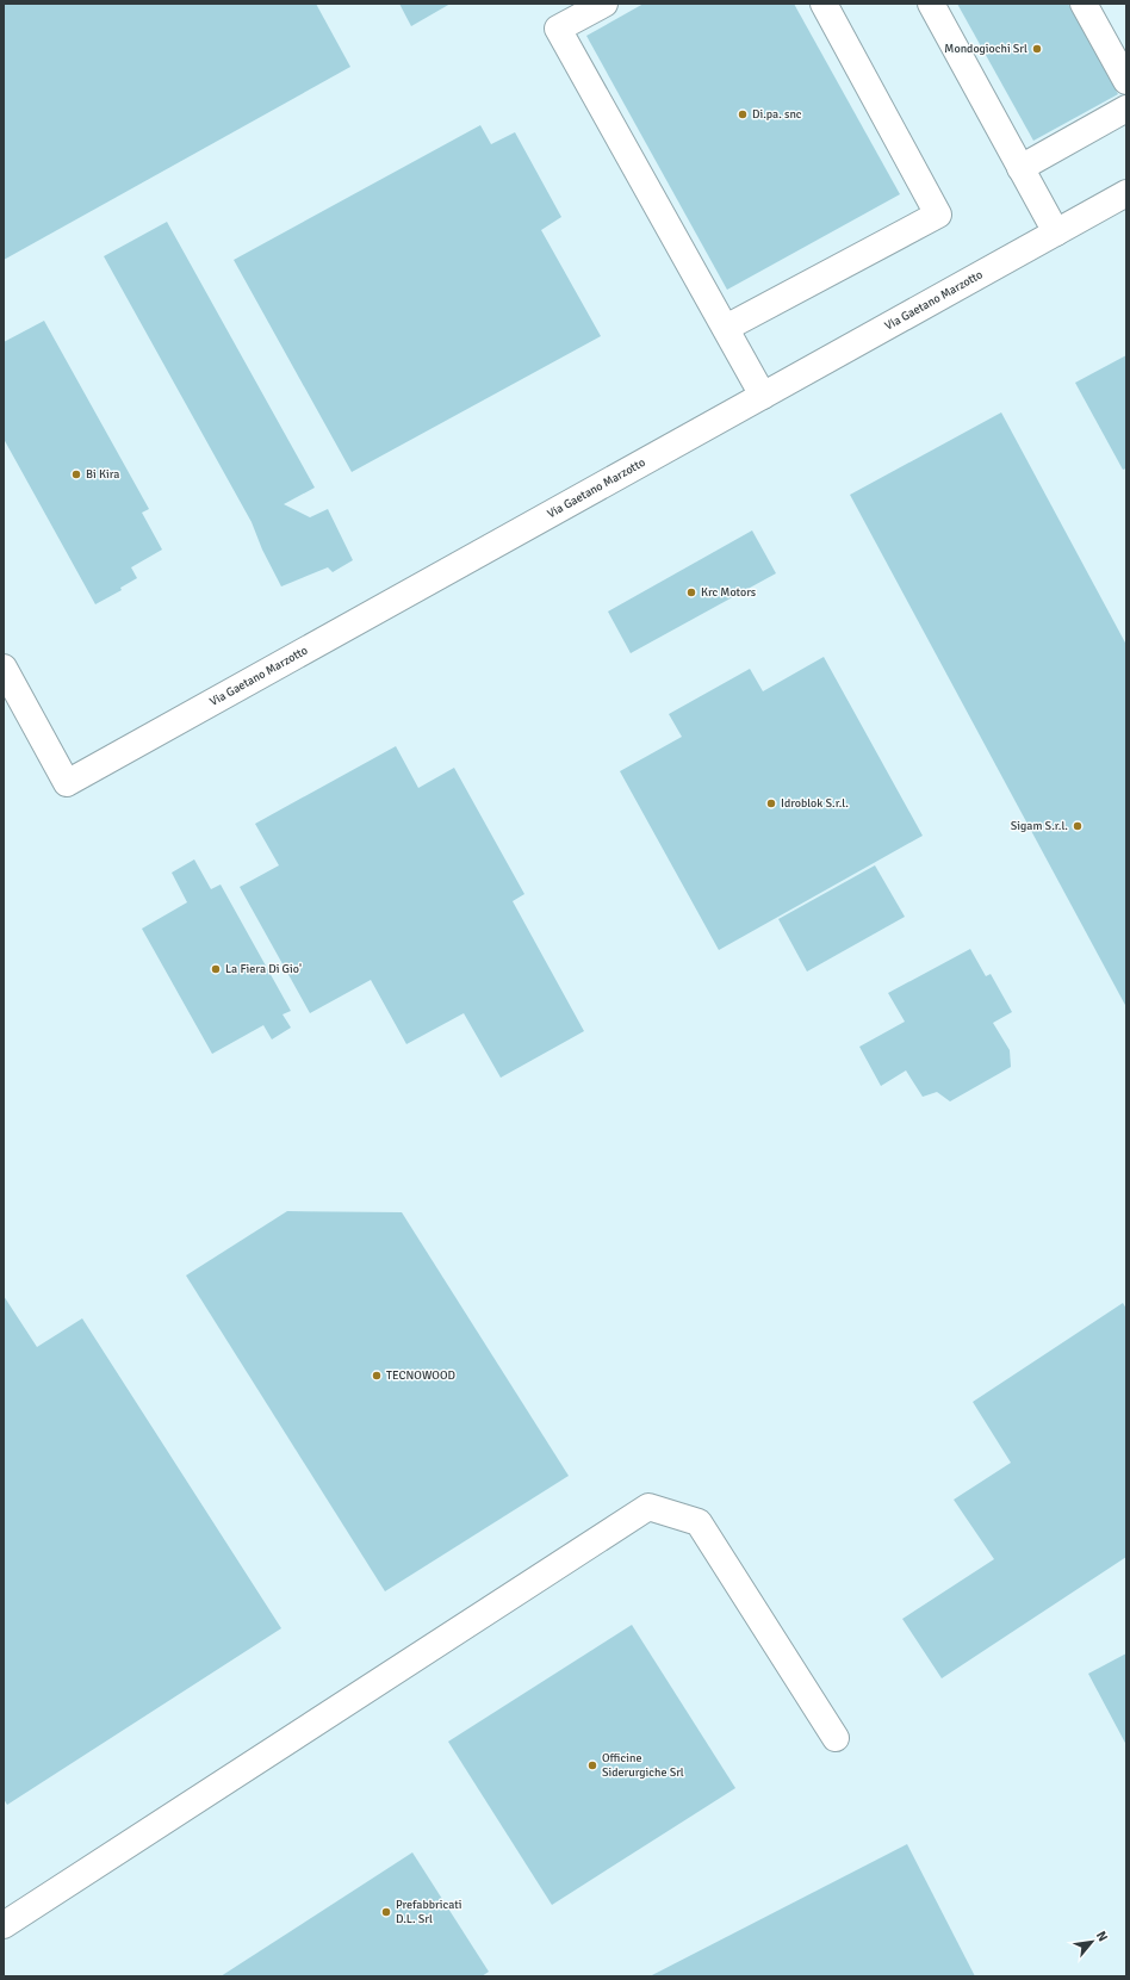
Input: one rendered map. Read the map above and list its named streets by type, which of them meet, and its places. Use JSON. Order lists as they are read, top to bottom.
{
  "streets": {
    "street": ["Via Gaetano Marzotto"]
  },
  "places": [
    "Mondogiochi Srl",
    "Di.pa. snc",
    "Bi Kira",
    "Krc Motors",
    "Idroblok S.r.l.",
    "Sigam S.r.l.",
    "La Fiera Di Gio'",
    "TECNOWOOD",
    "Officine Siderurgiche Srl",
    "Prefabbricati D.L. Srl"
  ],
  "north": "top right"
}
